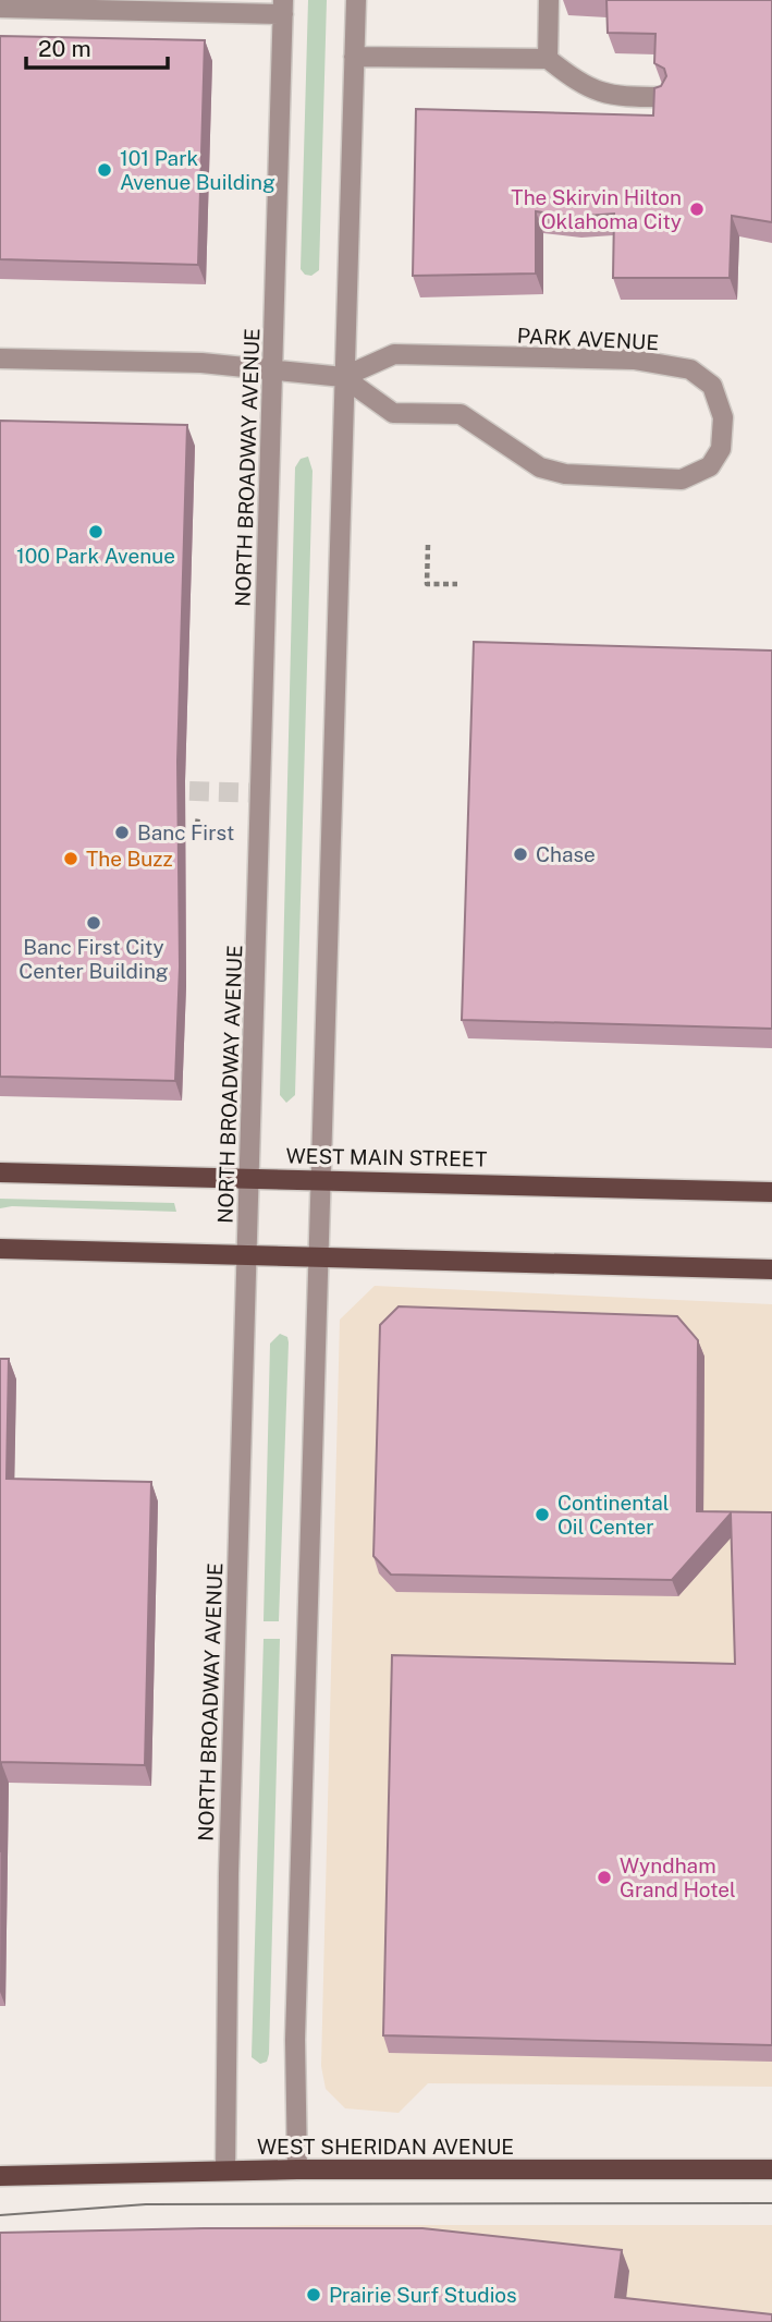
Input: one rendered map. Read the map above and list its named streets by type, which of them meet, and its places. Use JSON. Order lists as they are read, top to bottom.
{
  "streets": {
    "main road": ["WEST MAIN STREET", "WEST SHERIDAN AVENUE"],
    "street": ["PARK AVENUE", "NORTH BROADWAY AVENUE"]
  },
  "crossings": [
    ["PARK AVENUE", "NORTH BROADWAY AVENUE"],
    ["NORTH BROADWAY AVENUE", "WEST MAIN STREET"],
    ["NORTH BROADWAY AVENUE", "WEST SHERIDAN AVENUE"]
  ],
  "places": [
    "101 Park Avenue Building",
    "The Skirvin Hilton Oklahoma City",
    "100 Park Avenue",
    "Banc First",
    "Chase",
    "The Buzz",
    "Banc First City Center Building",
    "Continental Oil Center",
    "Wyndham Grand Hotel",
    "Prairie Surf Studios"
  ],
  "scale_bar": "20 m"
}
